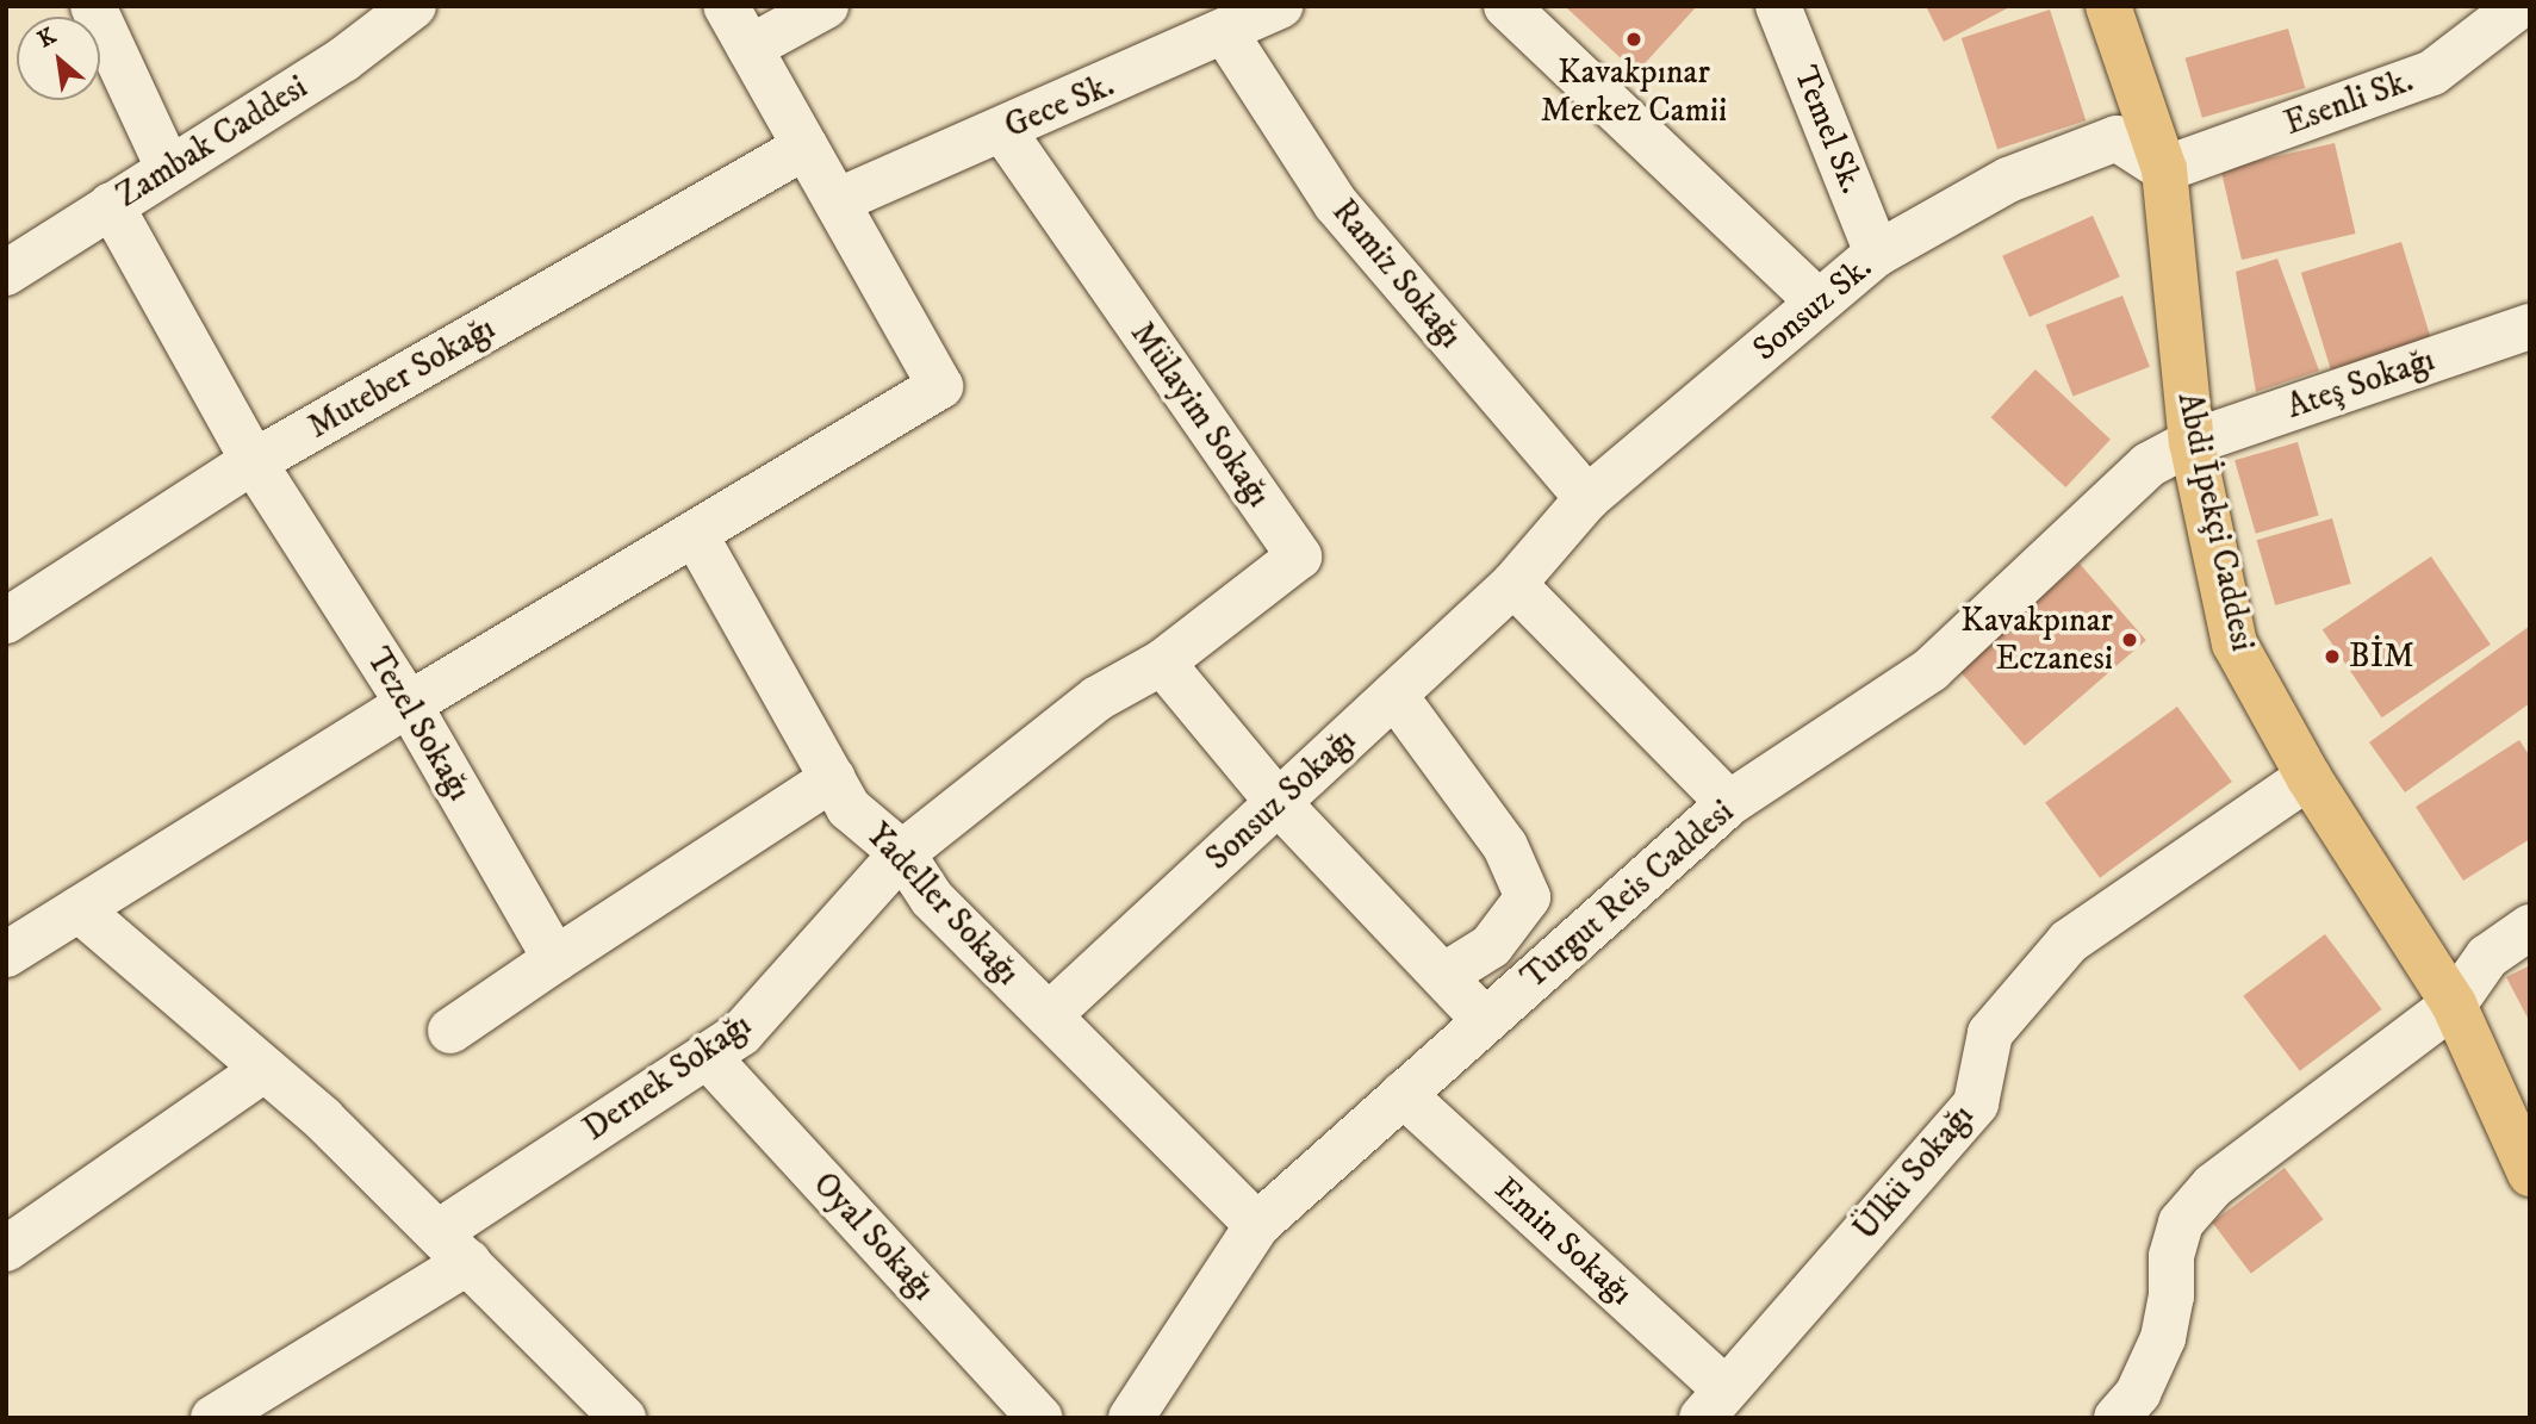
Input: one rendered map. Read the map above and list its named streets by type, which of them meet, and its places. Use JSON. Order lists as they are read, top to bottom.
{
  "streets": {
    "main road": ["Abdi İpekçi Caddesi"],
    "street": [
      "Esenli Sk.",
      "Gece Sk.",
      "Temel Sk.",
      "Zambak Caddesi",
      "Ramiz Sokağı",
      "Sonsuz Sk.",
      "Muteber Sokağı",
      "Ateş Sokağı",
      "Mülayim Sokağı",
      "Tezel Sokağı",
      "Sonsuz Sokağı",
      "Turgut Reis Caddesi",
      "Yadeller Sokağı",
      "Dernek Sokağı",
      "Ülkü Sokağı",
      "Oyal Sokağı",
      "Emin Sokağı"
    ]
  },
  "crossings": [
    ["Esenli Sk.", "Sonsuz Sk."],
    ["Esenli Sk.", "Abdi İpekçi Caddesi"],
    ["Gece Sk.", "Ramiz Sokağı"],
    ["Gece Sk.", "Mülayim Sokağı"],
    ["Temel Sk.", "Sonsuz Sk."],
    ["Zambak Caddesi", "Tezel Sokağı"],
    ["Ramiz Sokağı", "Sonsuz Sk."],
    ["Sonsuz Sk.", "Abdi İpekçi Caddesi"],
    ["Sonsuz Sk.", "Sonsuz Sokağı"],
    ["Muteber Sokağı", "Tezel Sokağı"],
    ["Ateş Sokağı", "Abdi İpekçi Caddesi"],
    ["Ateş Sokağı", "Turgut Reis Caddesi"],
    ["Mülayim Sokağı", "Dernek Sokağı"],
    ["Abdi İpekçi Caddesi", "Turgut Reis Caddesi"],
    ["Abdi İpekçi Caddesi", "Ülkü Sokağı"],
    ["Sonsuz Sokağı", "Yadeller Sokağı"],
    ["Turgut Reis Caddesi", "Yadeller Sokağı"],
    ["Turgut Reis Caddesi", "Emin Sokağı"],
    ["Yadeller Sokağı", "Dernek Sokağı"],
    ["Dernek Sokağı", "Oyal Sokağı"],
    ["Ülkü Sokağı", "Emin Sokağı"]
  ],
  "places": ["Kavakpınar Merkez Camii", "Kavakpınar Eczanesi", "BİM"],
  "north": "top left"
}
